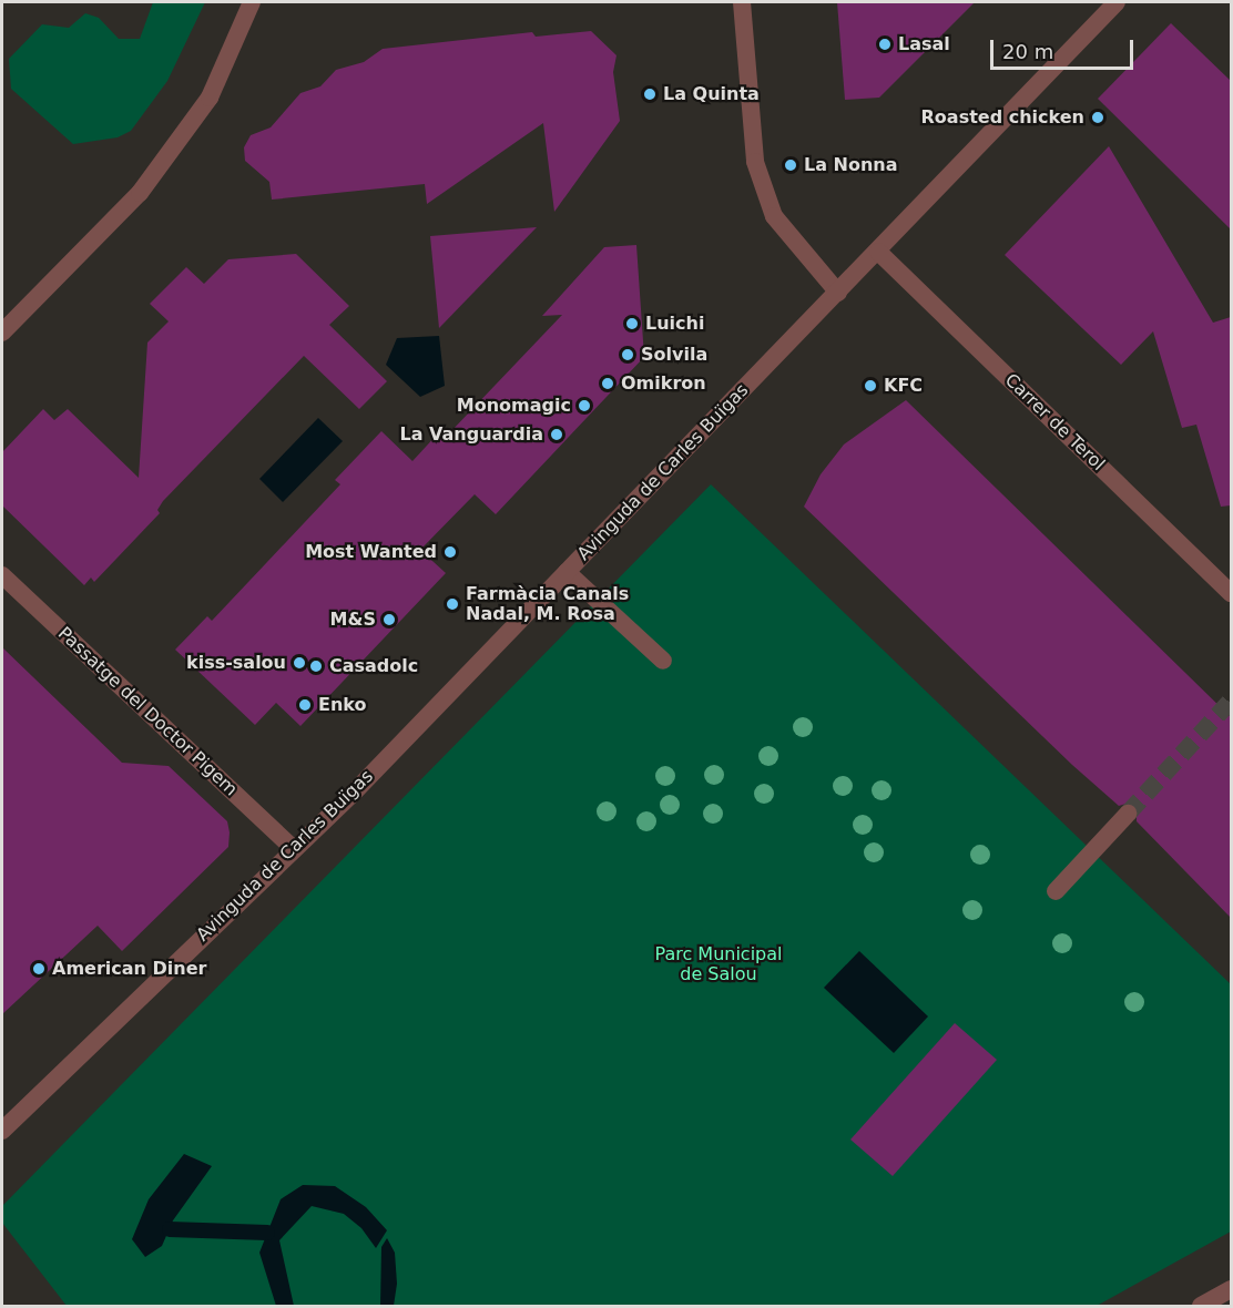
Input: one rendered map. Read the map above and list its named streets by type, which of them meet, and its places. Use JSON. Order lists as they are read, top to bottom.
{
  "streets": {
    "street": ["Carrer de Terol", "Avinguda de Carles Buïgas", "Passatge del Doctor Pigem"]
  },
  "crossings": [
    ["Carrer de Terol", "Avinguda de Carles Buïgas"],
    ["Avinguda de Carles Buïgas", "Passatge del Doctor Pigem"]
  ],
  "parks": ["Parc Municipal de Salou"],
  "places": [
    "Lasal",
    "La Quinta",
    "Roasted chicken",
    "La Nonna",
    "Luichi",
    "Solvila",
    "Omikron",
    "KFC",
    "Monomagic",
    "La Vanguardia",
    "Most Wanted",
    "Farmàcia Canals Nadal, M. Rosa",
    "M&S",
    "kiss-salou",
    "Casadolc",
    "Enko",
    "American Diner"
  ],
  "scale_bar": "20 m"
}
